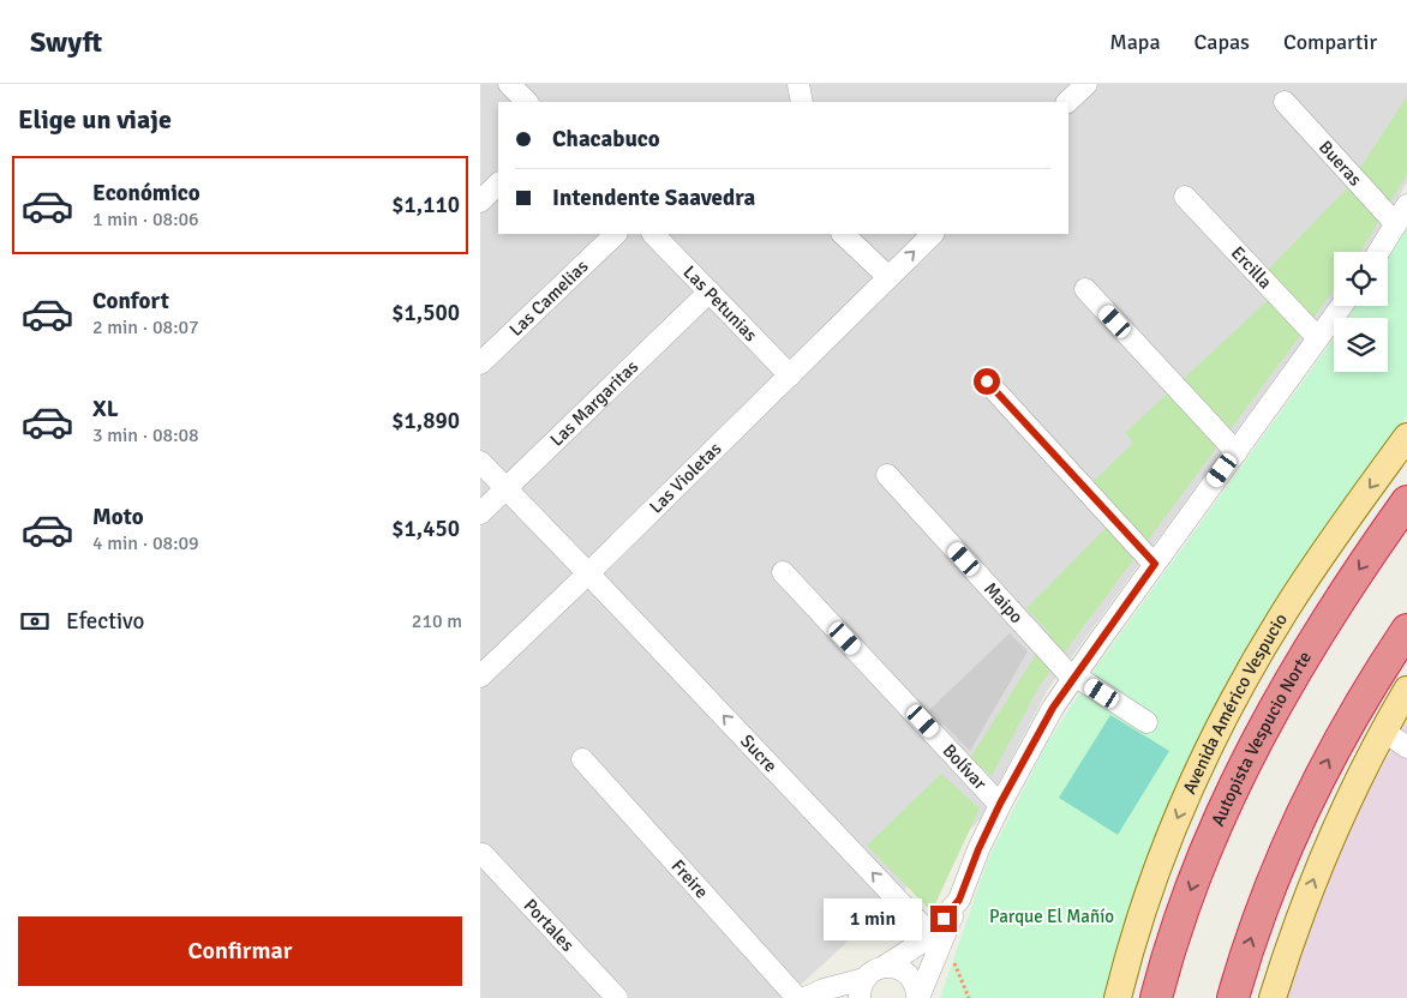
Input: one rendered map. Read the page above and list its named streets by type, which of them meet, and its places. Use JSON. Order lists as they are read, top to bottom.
{
  "streets": {
    "highway": ["Autopista Vespucio Norte"],
    "main road": ["Avenida Américo Vespucio"],
    "street": [
      "Bueras",
      "Ercilla",
      "Las Camelias",
      "Las Petunias",
      "Las Margaritas",
      "Las Violetas",
      "Maipo",
      "Sucre",
      "Bolívar",
      "Freire",
      "Portales"
    ]
  },
  "crossings": [
    ["Las Petunias", "Las Margaritas"],
    ["Las Petunias", "Las Violetas"],
    ["Las Margaritas", "Sucre"],
    ["Las Violetas", "Sucre"]
  ],
  "one_way": ["Sucre"],
  "parks": ["Parque El Mañío"],
  "page": {
    "header": "Swyft",
    "nav": ["Mapa", "Capas", "Compartir"],
    "heading": "Elige un viaje",
    "banner": ["Chacabuco", "Intendente Saavedra"],
    "list": [
      {
        "name": "Económico",
        "note": "1 min · 08:06",
        "value": "$1,110"
      },
      {
        "name": "Confort",
        "note": "2 min · 08:07",
        "value": "$1,500"
      },
      {
        "name": "XL",
        "note": "3 min · 08:08",
        "value": "$1,890"
      },
      {
        "name": "Moto",
        "note": "4 min · 08:09",
        "value": "$1,450"
      }
    ],
    "pay": ["Efectivo", "210 m"],
    "bubble": "1 min",
    "buttons": "Confirmar"
  }
}
